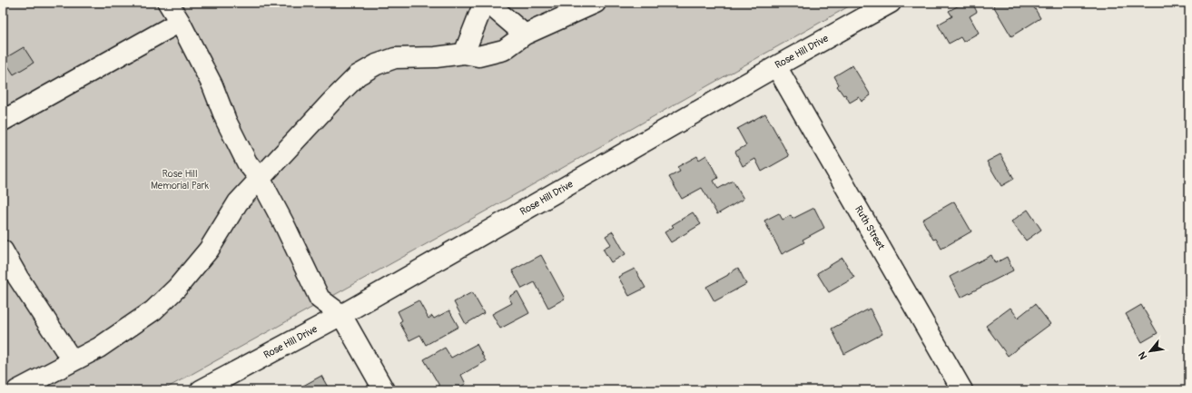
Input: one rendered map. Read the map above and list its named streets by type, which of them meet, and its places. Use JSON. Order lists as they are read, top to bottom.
{
  "streets": {
    "street": ["Rose Hill Drive", "Ruth Street"]
  },
  "crossings": [
    ["Rose Hill Drive", "Ruth Street"]
  ],
  "parks": ["Rose Hill Memorial Park"],
  "north": "bottom left"
}
